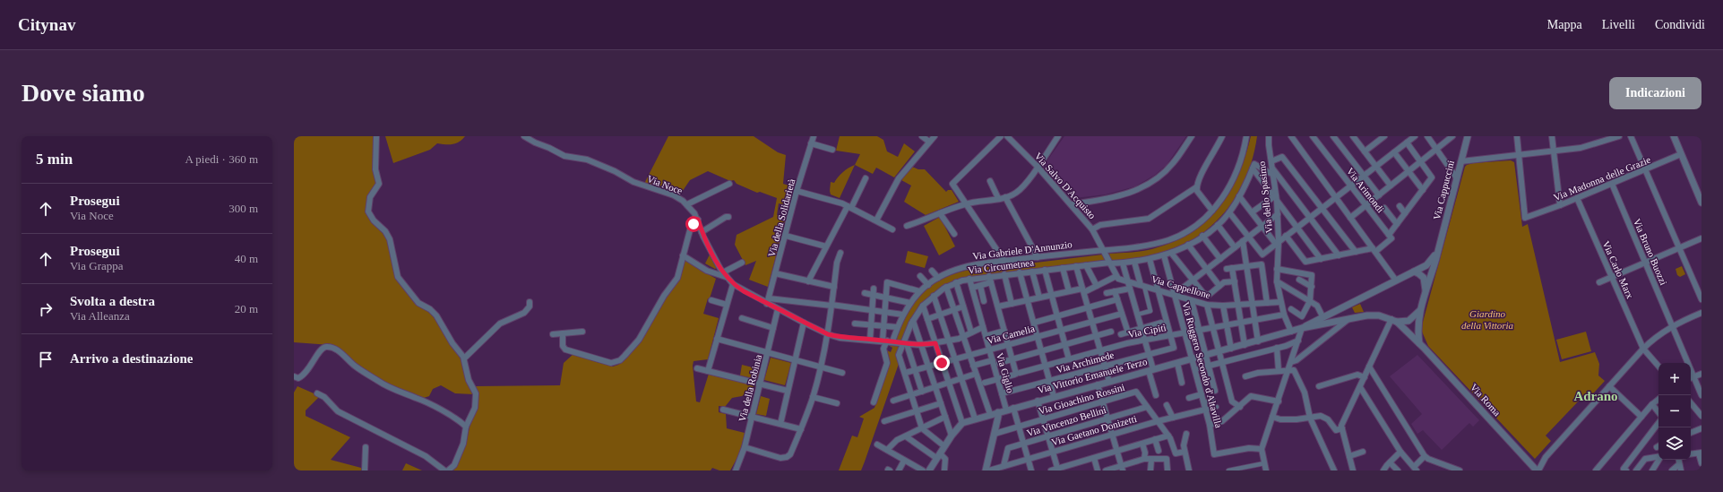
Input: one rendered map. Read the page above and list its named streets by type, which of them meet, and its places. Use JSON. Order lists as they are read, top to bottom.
{
  "streets": {
    "street": [
      "Via Madonna delle Grazie",
      "Via Noce",
      "Via Salvo D'Acquisto",
      "Via Arimondi",
      "Via Cappuccini",
      "Via dello Spasimo",
      "Via della Solidarietà",
      "Via Gabriele D'Annunzio",
      "Via Bruno Buozzi",
      "Via Circumetnea",
      "Via Carlo Marx",
      "Via Cappellone",
      "Via Cipitì",
      "Via Camelia",
      "Via Archimede",
      "Via Ruggero Secondo d'Altavilla",
      "Via Giglio",
      "Via Vittorio Emanuele Terzo",
      "Via della Robinia",
      "Via Gioachino Rossini",
      "Via Roma",
      "Via Vincenzo Bellini",
      "Via Gaetano Donizetti"
    ]
  },
  "crossings": [
    ["Via Madonna delle Grazie", "Via Bruno Buozzi"],
    ["Via Madonna delle Grazie", "Via Carlo Marx"],
    ["Via Noce", "Via della Solidarietà"],
    ["Via Noce", "Via Gabriele D'Annunzio"],
    ["Via Noce", "Via Circumetnea"],
    ["Via Noce", "Via Giglio"],
    ["Via Noce", "Via della Robinia"],
    ["Via Salvo D'Acquisto", "Via Gabriele D'Annunzio"],
    ["Via Salvo D'Acquisto", "Via Circumetnea"],
    ["Via Cappuccini", "Via Roma"],
    ["Via dello Spasimo", "Via Cappellone"],
    ["Via dello Spasimo", "Via Cipitì"],
    ["Via dello Spasimo", "Via Vittorio Emanuele Terzo"],
    ["Via Circumetnea", "Via Camelia"],
    ["Via Circumetnea", "Via Ruggero Secondo d'Altavilla"],
    ["Via Circumetnea", "Via Giglio"],
    ["Via Cappellone", "Via Ruggero Secondo d'Altavilla"],
    ["Via Cipitì", "Via Archimede"],
    ["Via Cipitì", "Via Ruggero Secondo d'Altavilla"],
    ["Via Cipitì", "Via Giglio"],
    ["Via Camelia", "Via Giglio"],
    ["Via Archimede", "Via Giglio"],
    ["Via Ruggero Secondo d'Altavilla", "Via Vittorio Emanuele Terzo"],
    ["Via Ruggero Secondo d'Altavilla", "Via Gaetano Donizetti"],
    ["Via Giglio", "Via Vittorio Emanuele Terzo"],
    ["Via Gioachino Rossini", "Via Vincenzo Bellini"],
    ["Via Gioachino Rossini", "Via Gaetano Donizetti"],
    ["Via Vincenzo Bellini", "Via Gaetano Donizetti"]
  ],
  "districts": ["Adrano"],
  "parks": ["Giardino della Vittoria"],
  "page": {
    "header": "Citynav",
    "nav": ["Mappa", "Livelli", "Condividi"],
    "buttons": "Indicazioni",
    "title": "Dove siamo",
    "heading": ["5 min", "A piedi · 360 m"],
    "list": [
      ["Prosegui", "Via Noce", "300 m"],
      ["Prosegui", "Via Grappa", "40 m"],
      ["Svolta a destra", "Via Alleanza", "20 m"],
      "Arrivo a destinazione"
    ],
    "map_buttons": ["+", "−"]
  }
}
